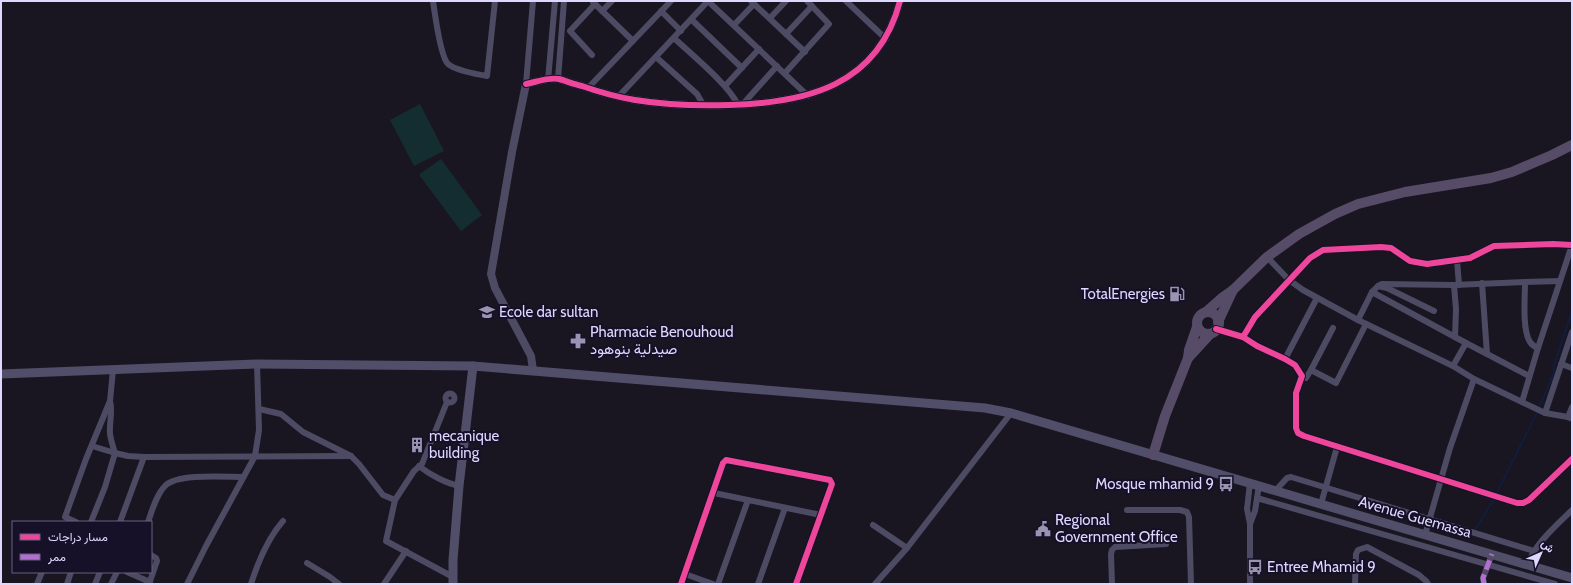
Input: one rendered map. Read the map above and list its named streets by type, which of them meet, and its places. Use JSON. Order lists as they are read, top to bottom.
{
  "streets": {
    "main road": ["Avenue Guemassa"]
  },
  "places": {
    "fuel station": ["TotalEnergies"],
    "school or university": ["Ecole dar sultan"],
    "pharmacy": ["Pharmacie Benouhoud صيدلية بنوهود"],
    "building": ["mecanique building"],
    "bus stop": ["Mosque mhamid 9", "Entree Mhamid 9"],
    "public building": ["Regional Government Office"]
  },
  "legend": ["مسار دراجات", "ممر"],
  "north": "top right"
}
